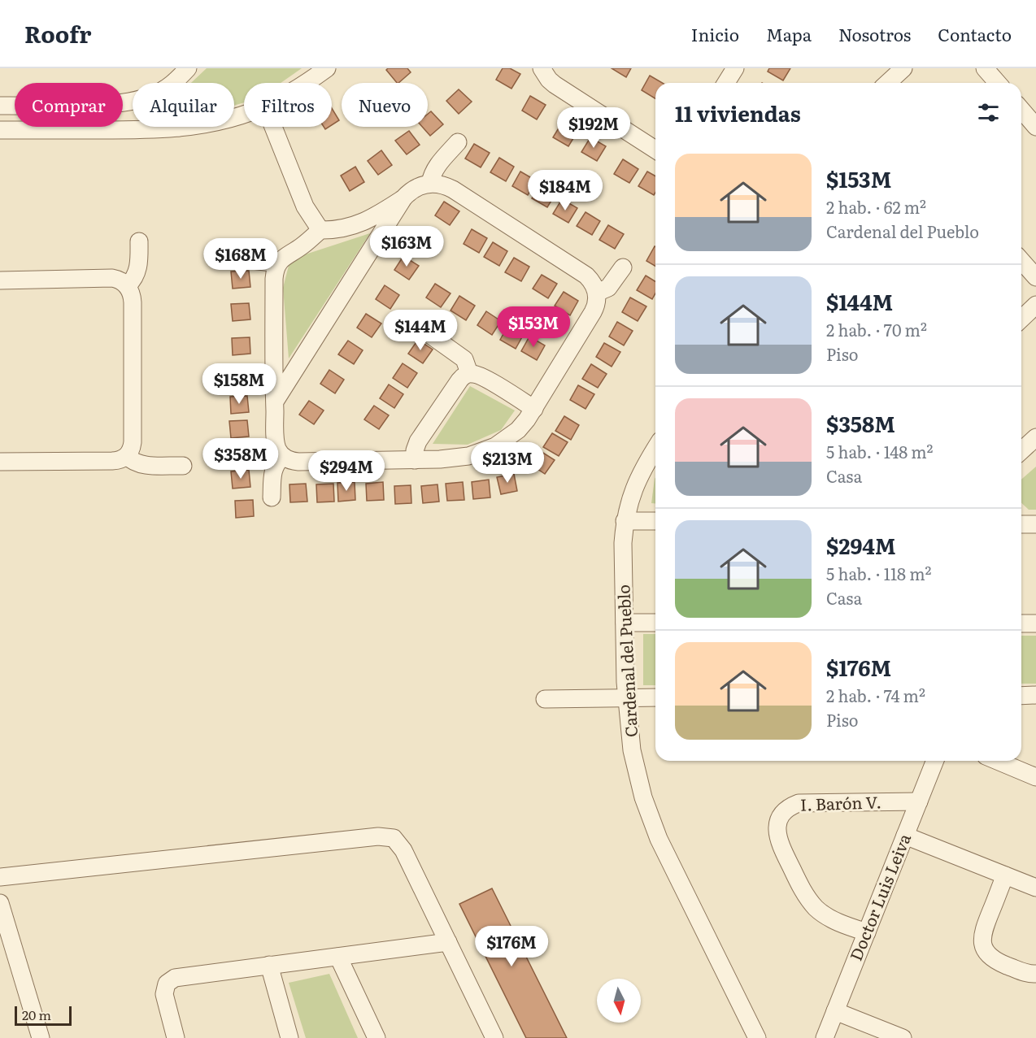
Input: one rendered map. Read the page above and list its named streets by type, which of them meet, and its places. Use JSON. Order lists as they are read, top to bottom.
{
  "streets": {
    "street": ["Cardenal del Pueblo", "I. Barón V.", "Doctor Luis Leiva"]
  },
  "crossings": [
    ["I. Barón V.", "Doctor Luis Leiva"]
  ],
  "scale_bar": "20 m",
  "north": "bottom",
  "page": {
    "header": "Roofr",
    "nav": [
      "Inicio",
      "Mapa",
      "Nosotros",
      "Contacto"
    ],
    "chip": [
      "Comprar",
      "Alquilar",
      "Filtros",
      "Nuevo"
    ],
    "heading": "11 viviendas",
    "price": [
      "$192M",
      "$184M",
      "$163M",
      "$168M",
      "$153M",
      "$144M",
      "$158M",
      "$358M",
      "$213M",
      "$294M",
      "$176M"
    ],
    "list": [
      {
        "name": "$153M",
        "note": "2 hab. · 62 m² · Cardenal del Pueblo"
      },
      {
        "name": "$144M",
        "note": "2 hab. · 70 m² · Piso"
      },
      {
        "name": "$358M",
        "note": "5 hab. · 148 m² · Casa"
      },
      {
        "name": "$294M",
        "note": "5 hab. · 118 m² · Casa"
      },
      {
        "name": "$176M",
        "note": "2 hab. · 74 m² · Piso"
      }
    ],
    "scale": "20 m"
  }
}
